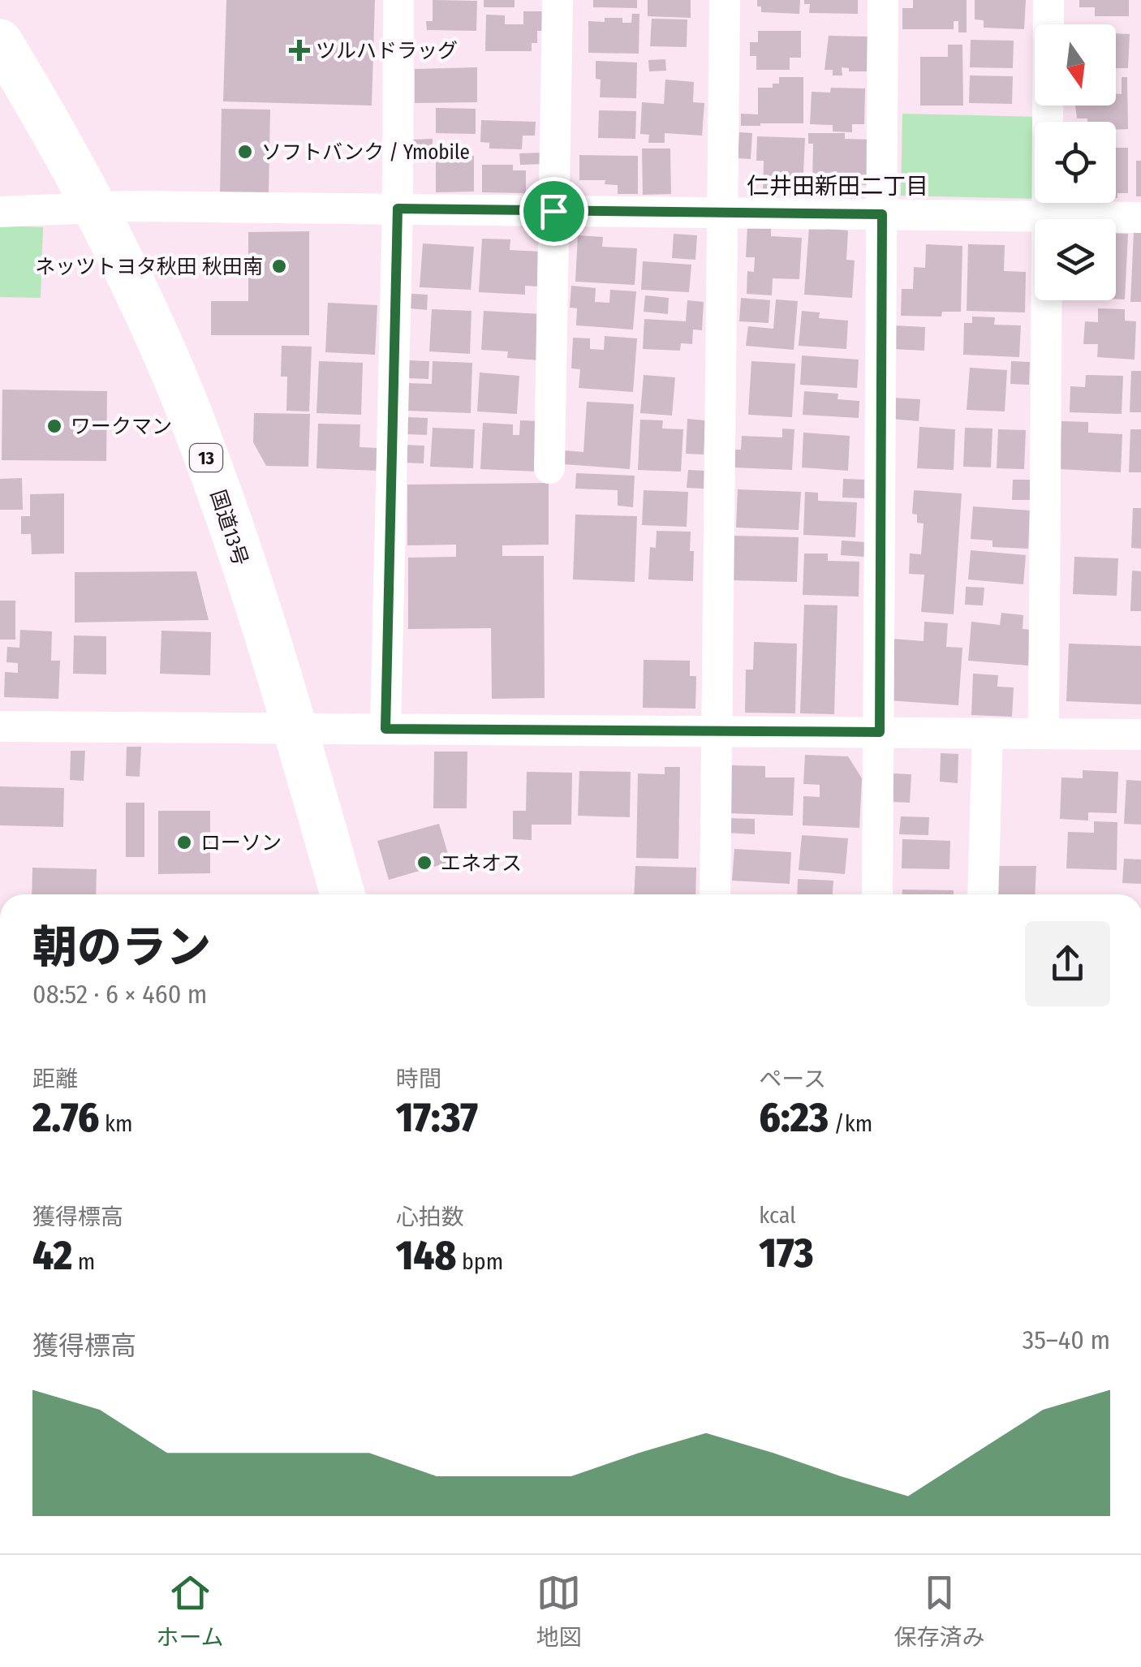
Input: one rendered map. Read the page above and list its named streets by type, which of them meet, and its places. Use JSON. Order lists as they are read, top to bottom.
{
  "streets": {
    "highway": ["13", "国道13号"]
  },
  "districts": ["仁井田新田二丁目"],
  "places": {
    "health": ["ツルハドラッグ"],
    "other": [
      "ソフトバンク / Ymobile",
      "ネッツトヨタ秋田 秋田南",
      "ワークマン",
      "ローソン",
      "エネオス"
    ]
  },
  "north": "bottom",
  "page": {
    "heading": ["朝のラン", "08:52 · 6 × 460 m"],
    "stats": [
      ["距離", "2.76 km"],
      ["時間", "17:37"],
      ["ペース", "6:23 /km"],
      ["獲得標高", "42 m"],
      ["心拍数", "148 bpm"],
      ["kcal", "173"]
    ],
    "chart": ["獲得標高", "35–40 m"],
    "tabs": ["ホーム", "地図", "保存済み"]
  }
}
